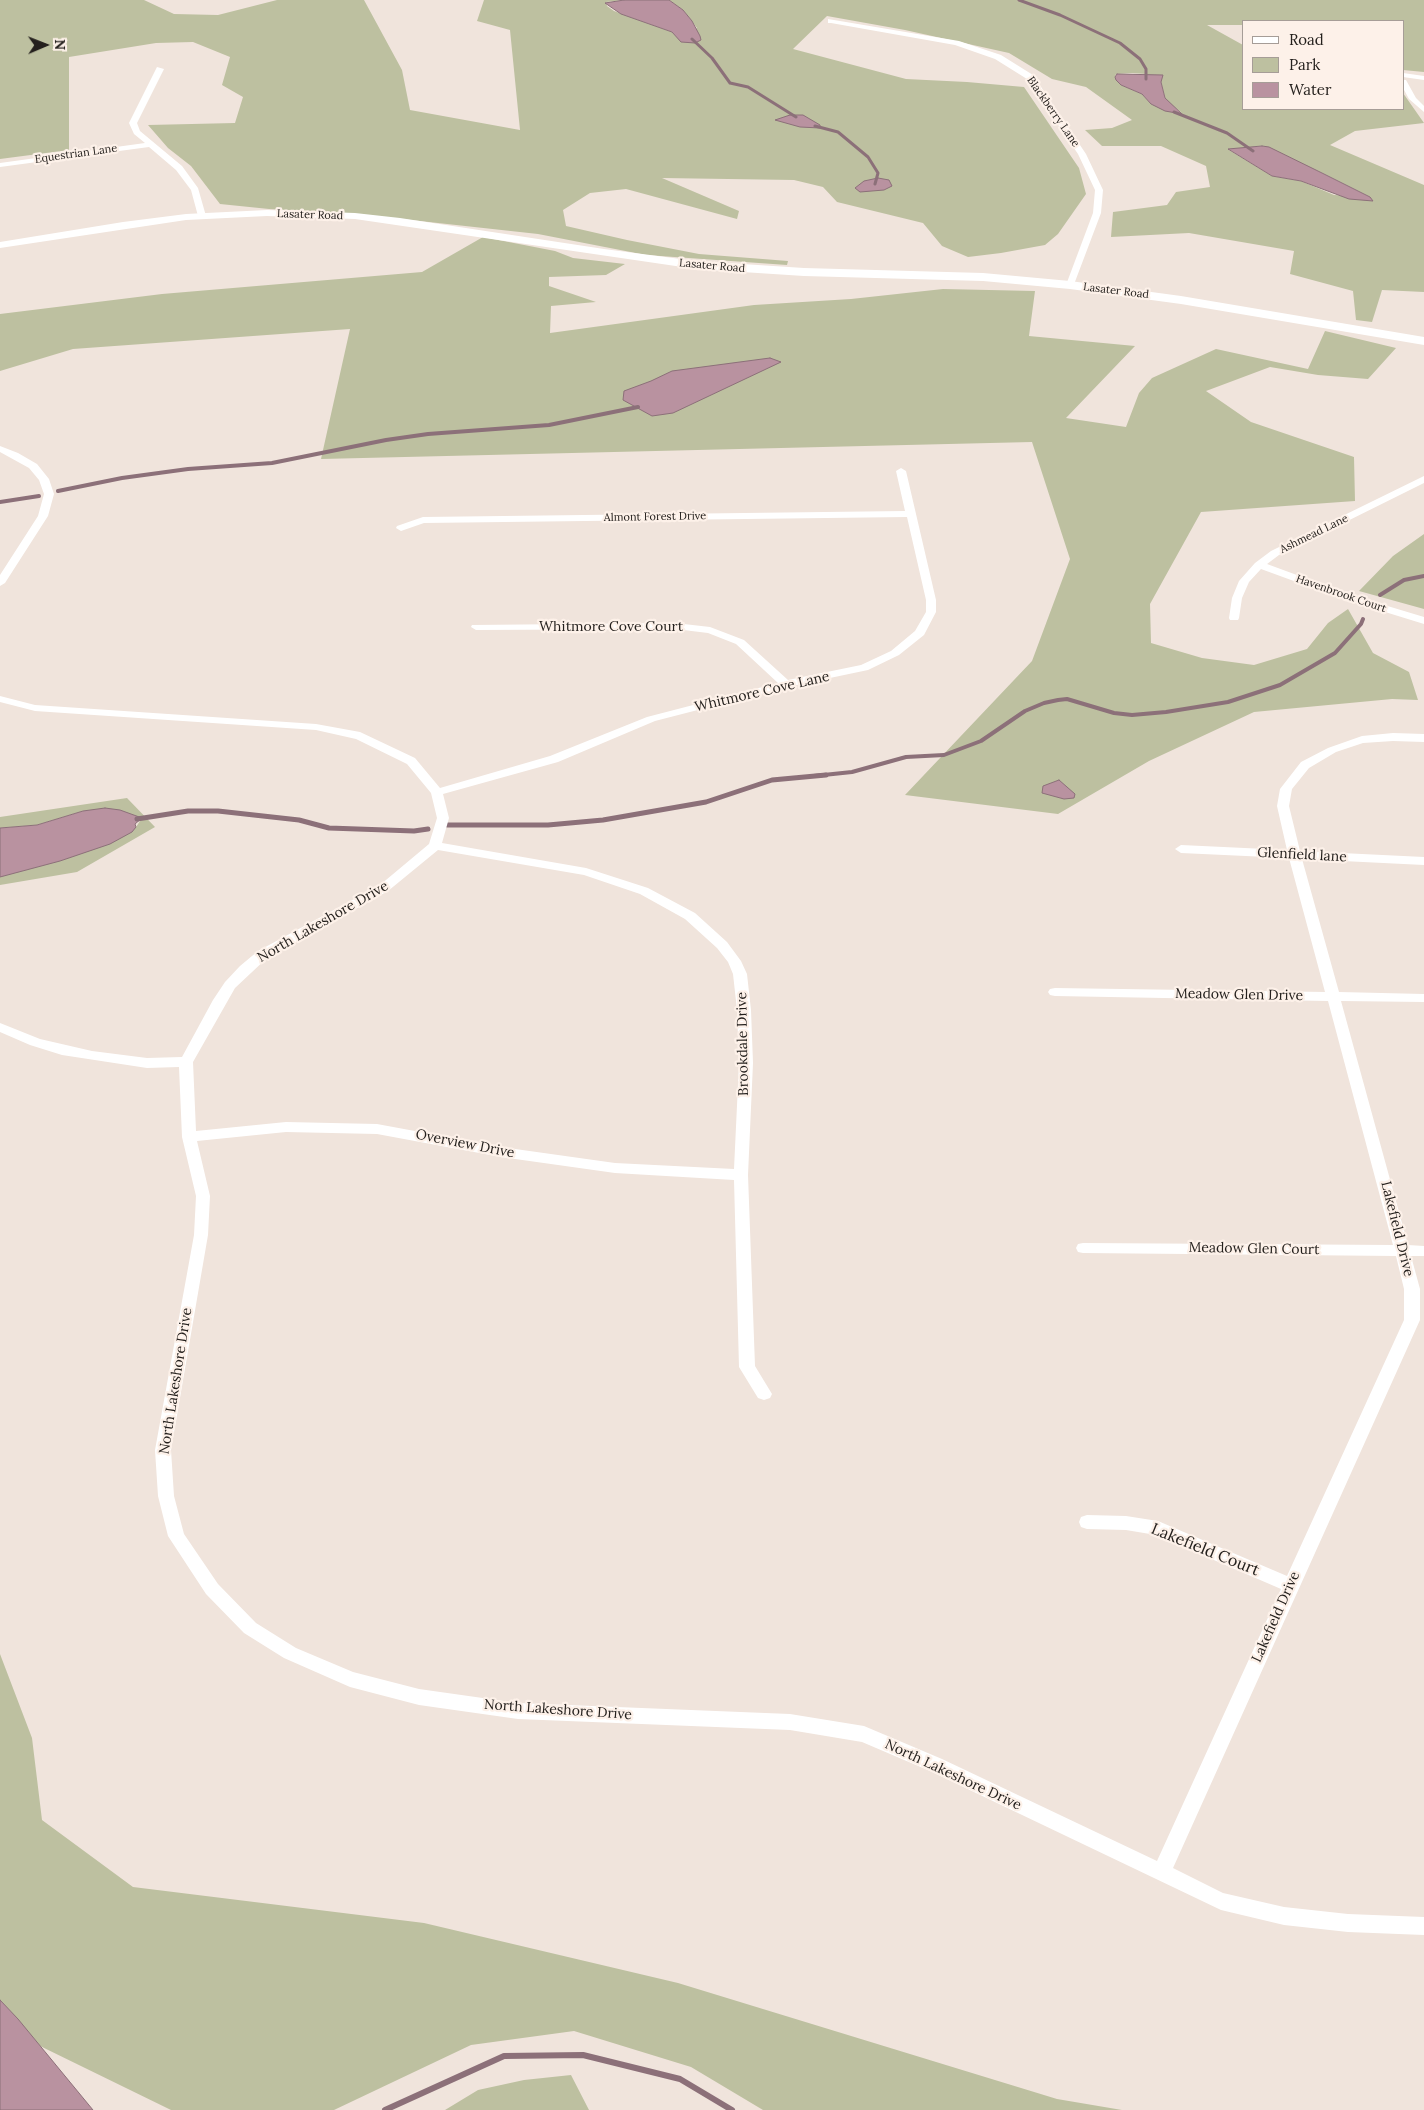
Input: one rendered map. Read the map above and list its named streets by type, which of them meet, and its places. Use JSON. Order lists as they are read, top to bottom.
{
  "streets": {
    "street": [
      "Blackberry Lane",
      "Equestrian Lane",
      "Lasater Road",
      "Almont Forest Drive",
      "Ashmead Lane",
      "Havenbrook Court",
      "Whitmore Cove Court",
      "Whitmore Cove Lane",
      "Glenfield lane",
      "North Lakeshore Drive",
      "Meadow Glen Drive",
      "Brookdale Drive",
      "Overview Drive",
      "Lakefield Drive",
      "Meadow Glen Court",
      "Lakefield Court"
    ]
  },
  "crossings": [
    ["Blackberry Lane", "Lasater Road"],
    ["Almont Forest Drive", "Whitmore Cove Lane"],
    ["Ashmead Lane", "Havenbrook Court"],
    ["Whitmore Cove Court", "Whitmore Cove Lane"],
    ["Glenfield lane", "Lakefield Drive"],
    ["North Lakeshore Drive", "Brookdale Drive"],
    ["North Lakeshore Drive", "Overview Drive"],
    ["North Lakeshore Drive", "Lakefield Drive"],
    ["Meadow Glen Drive", "Lakefield Drive"],
    ["Brookdale Drive", "Overview Drive"],
    ["Lakefield Drive", "Meadow Glen Court"],
    ["Lakefield Drive", "Lakefield Court"]
  ],
  "legend": ["Road", "Park", "Water"],
  "north": "right"
}
